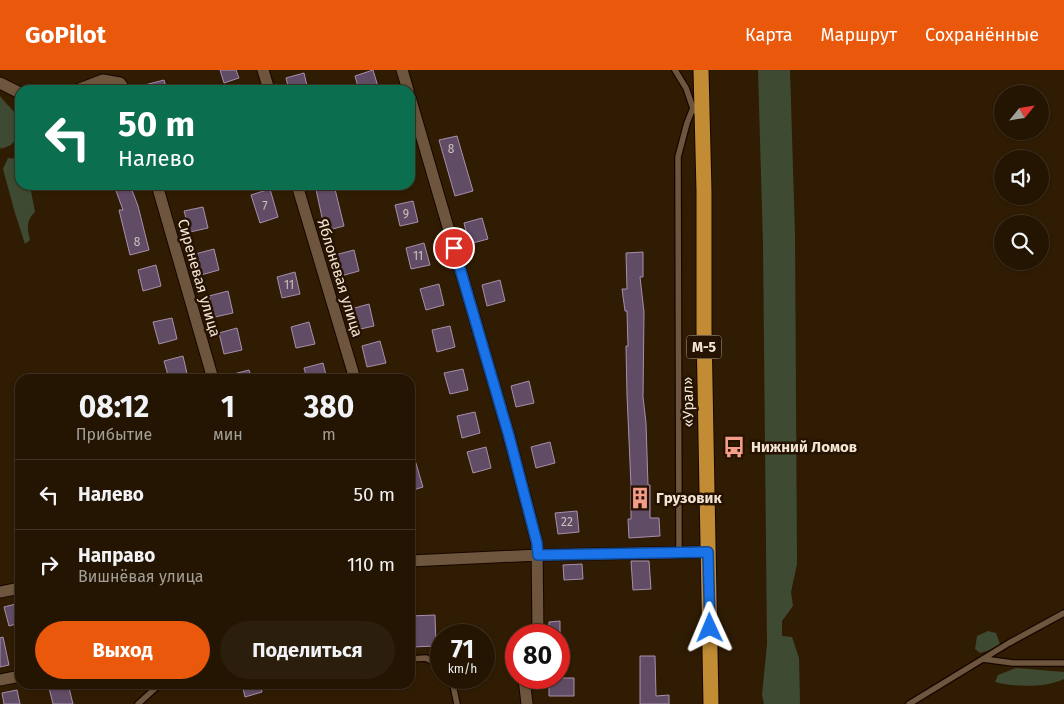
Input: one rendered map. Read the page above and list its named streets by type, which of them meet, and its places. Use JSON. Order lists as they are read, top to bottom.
{
  "streets": {
    "highway": ["М-5", "«Урал»"],
    "street": ["Сиреневая улица", "Яблоневая улица"]
  },
  "places": {
    "bus stop": ["Нижний Ломов"],
    "building": ["Грузовик"]
  },
  "house_numbers": [
    "8",
    "7",
    "9",
    "8",
    "11",
    "11",
    "22"
  ],
  "north": "top right",
  "page": {
    "header": "GoPilot",
    "nav": ["Карта", "Маршрут", "Сохранённые"],
    "turn": ["50 m", "Налево"],
    "eta": [
      "08:12",
      "Прибытие",
      "1",
      "мин",
      "380",
      "m"
    ],
    "list": [
      {
        "name": "Налево",
        "value": "50 m"
      },
      {
        "name": "Направо",
        "note": "Вишнёвая улица",
        "value": "110 m"
      }
    ],
    "buttons": ["Выход", "Поделиться"],
    "speed": "71 km/h",
    "limit": "80"
  }
}
